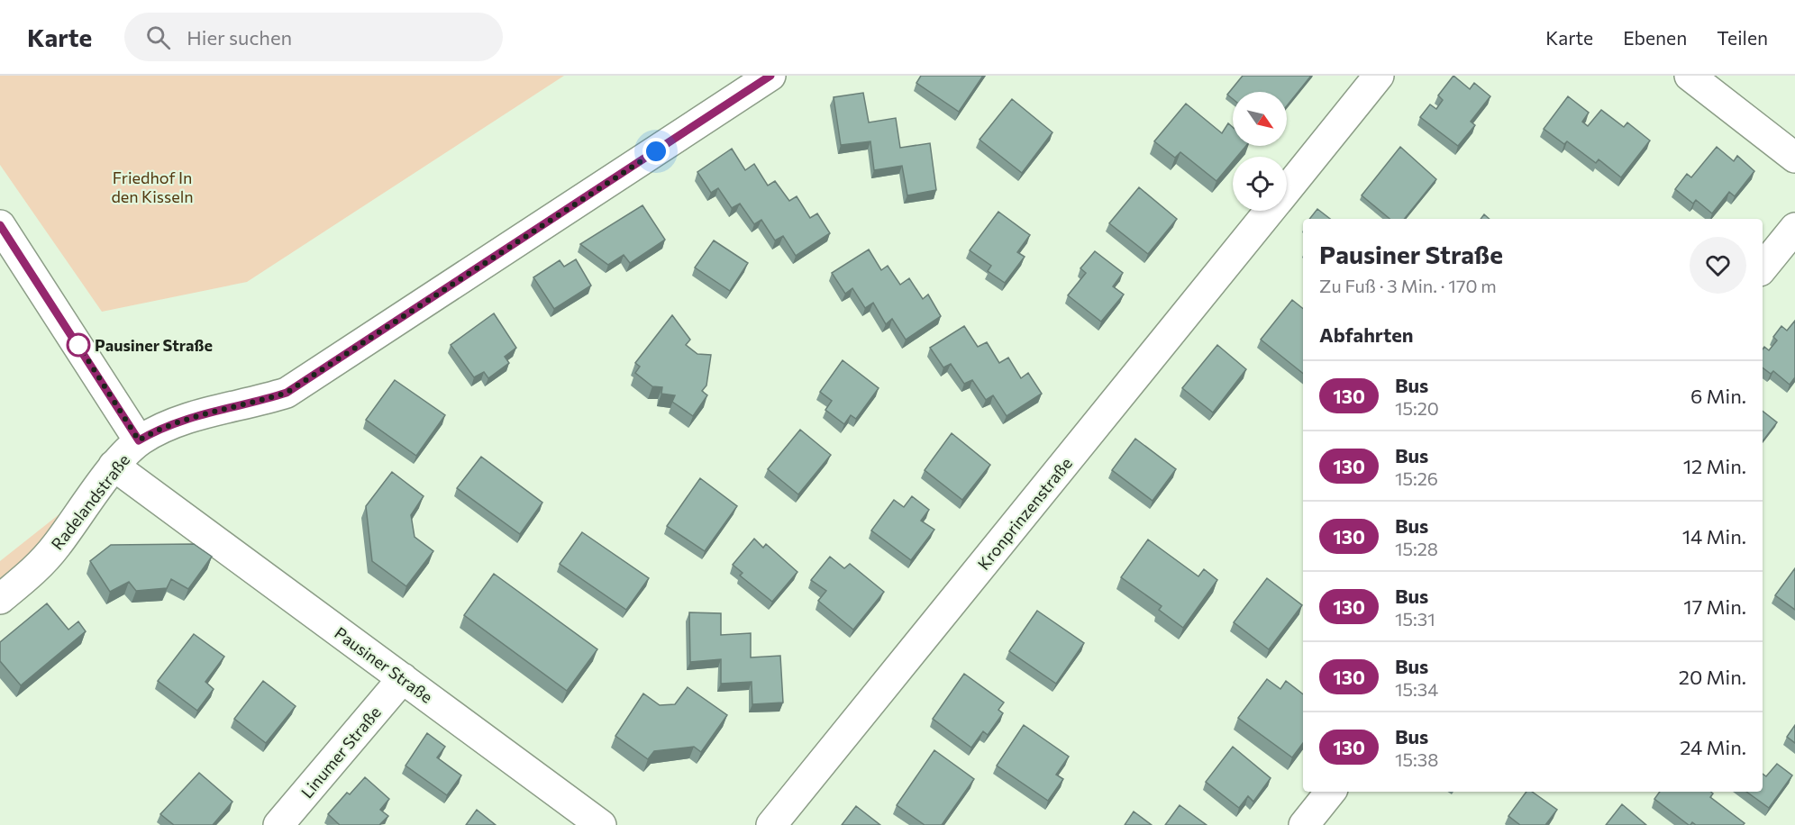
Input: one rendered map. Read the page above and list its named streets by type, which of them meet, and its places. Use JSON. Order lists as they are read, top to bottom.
{
  "streets": {
    "street": [
      "Radelandstraße",
      "Kronprinzenstraße",
      "Pausiner Straße",
      "Linumer Straße"
    ]
  },
  "crossings": [
    ["Radelandstraße", "Pausiner Straße"],
    ["Pausiner Straße", "Linumer Straße"]
  ],
  "parks": ["Friedhof In den Kisseln"],
  "places": ["Pausiner Straße"],
  "lines": ["bus line 130"],
  "north": "bottom right",
  "page": {
    "header": "Karte",
    "search": "Hier suchen",
    "nav": ["Karte", "Ebenen", "Teilen"],
    "heading": [
      ["Pausiner Straße", "Zu Fuß · 3 Min. · 170 m"],
      "Abfahrten"
    ],
    "list": [
      {
        "mark": "130",
        "name": "Bus",
        "note": "15:20",
        "value": "6 Min."
      },
      {
        "mark": "130",
        "name": "Bus",
        "note": "15:26",
        "value": "12 Min."
      },
      {
        "mark": "130",
        "name": "Bus",
        "note": "15:28",
        "value": "14 Min."
      },
      {
        "mark": "130",
        "name": "Bus",
        "note": "15:31",
        "value": "17 Min."
      },
      {
        "mark": "130",
        "name": "Bus",
        "note": "15:34",
        "value": "20 Min."
      },
      {
        "mark": "130",
        "name": "Bus",
        "note": "15:38",
        "value": "24 Min."
      }
    ]
  }
}
